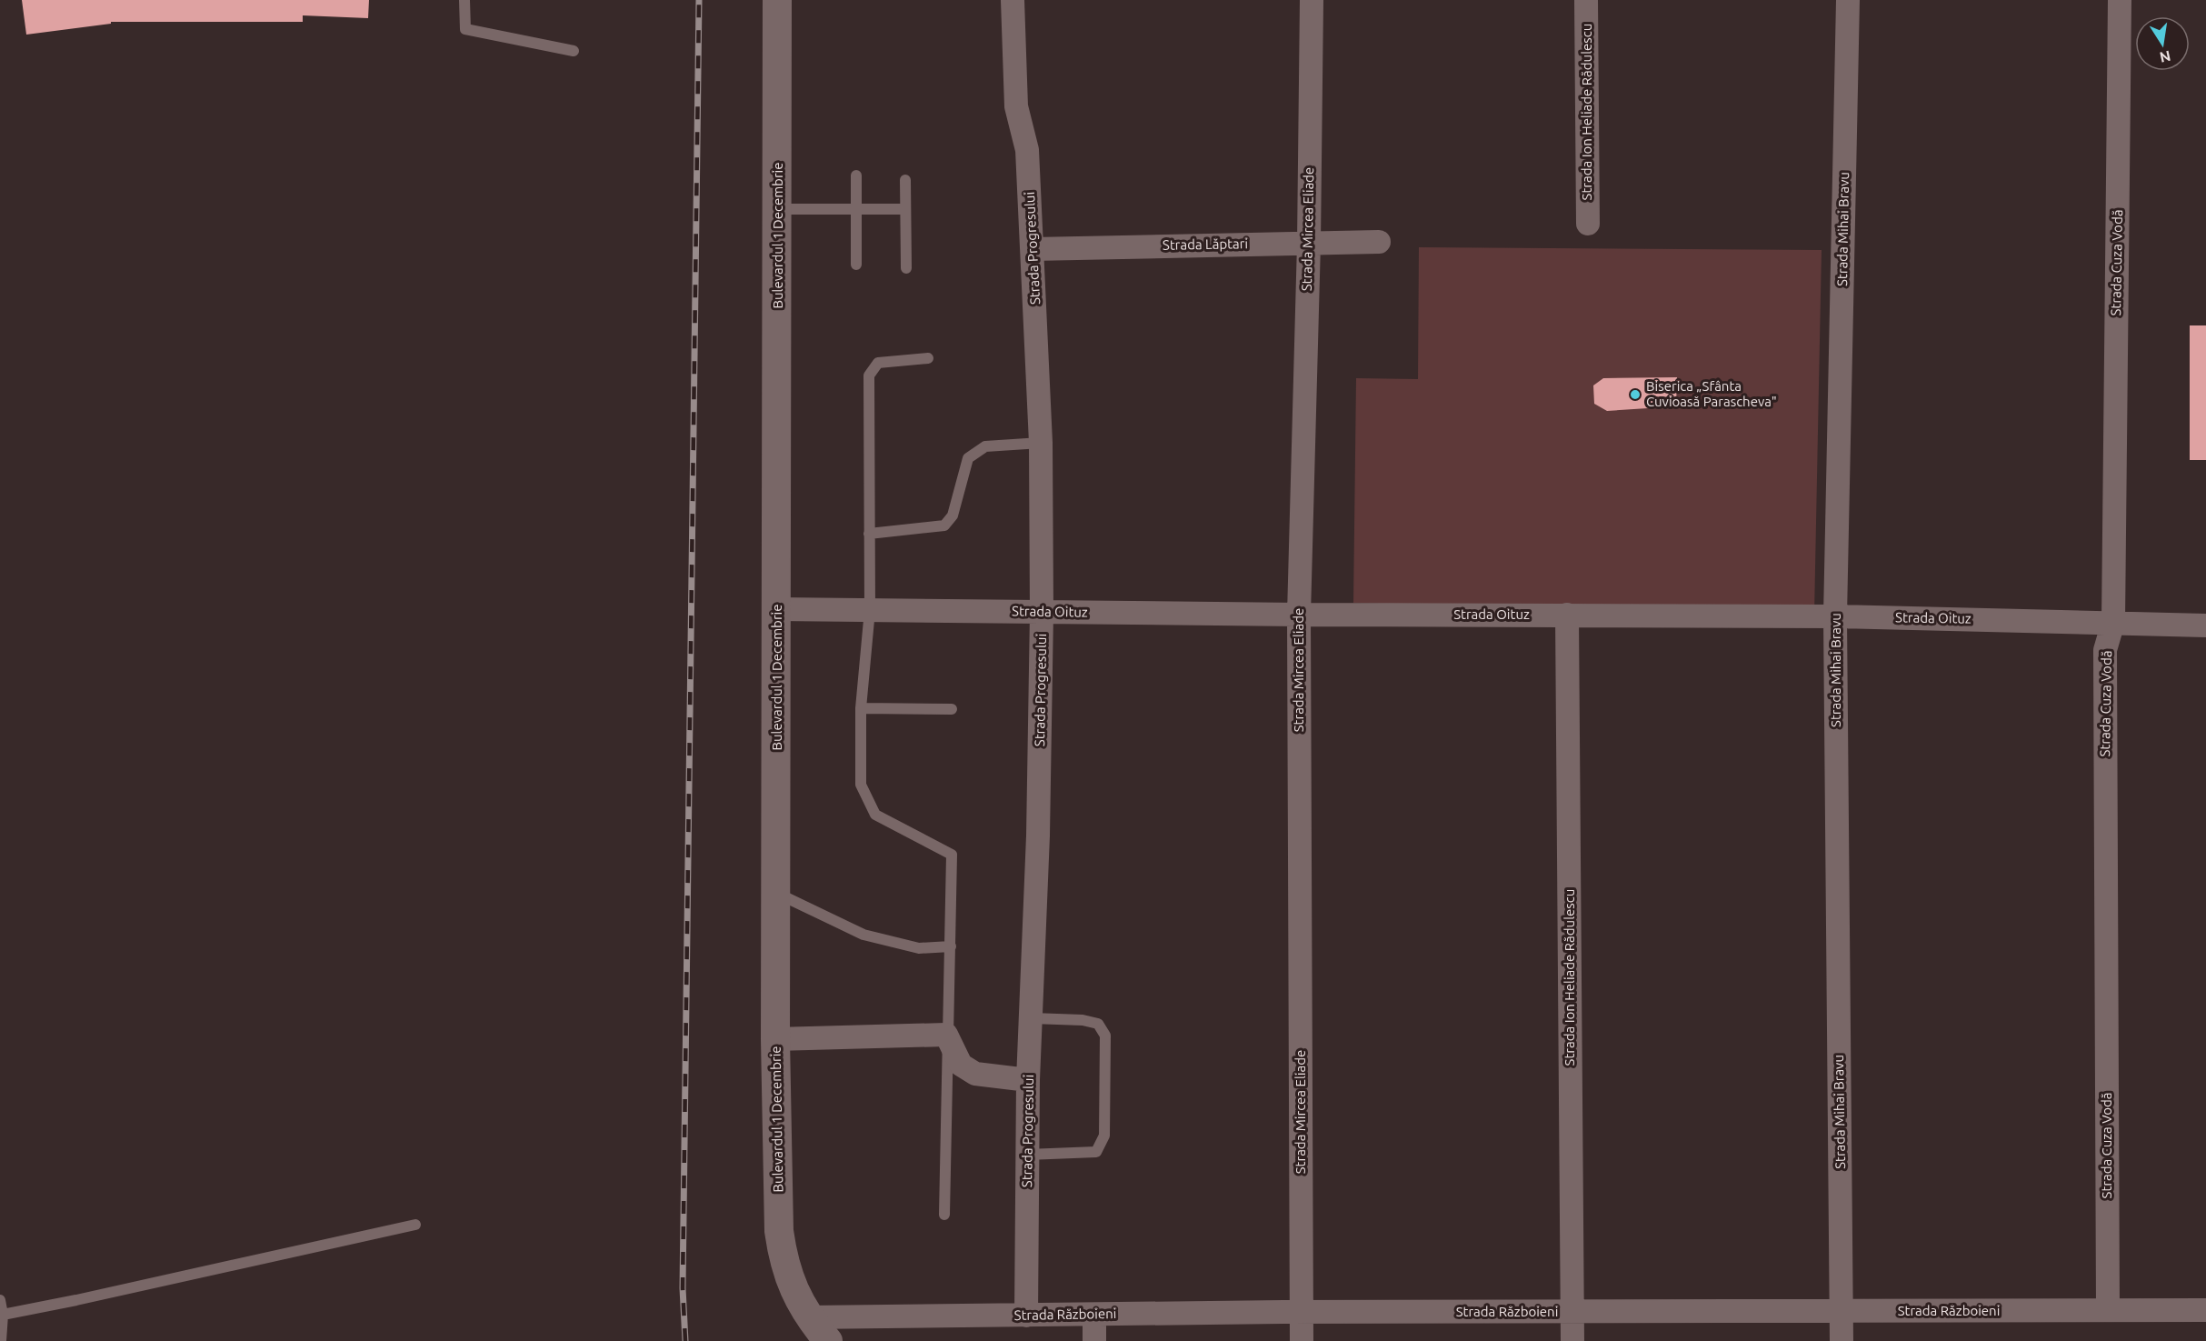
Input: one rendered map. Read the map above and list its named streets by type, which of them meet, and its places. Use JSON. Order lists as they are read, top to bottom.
{
  "streets": {
    "street": [
      "Strada Ion Heliade Rădulescu",
      "Strada Mircea Eliade",
      "Strada Mihai Bravu",
      "Bulevardul 1 Decembrie",
      "Strada Lăptari",
      "Strada Progresului",
      "Strada Cuza Vodă",
      "Strada Oituz",
      "Strada Războieni"
    ]
  },
  "crossings": [
    ["Strada Ion Heliade Rădulescu", "Strada Oituz"],
    ["Strada Ion Heliade Rădulescu", "Strada Războieni"],
    ["Strada Mircea Eliade", "Strada Lăptari"],
    ["Strada Mircea Eliade", "Strada Oituz"],
    ["Strada Mircea Eliade", "Strada Războieni"],
    ["Strada Mihai Bravu", "Strada Oituz"],
    ["Strada Mihai Bravu", "Strada Războieni"],
    ["Bulevardul 1 Decembrie", "Strada Oituz"],
    ["Bulevardul 1 Decembrie", "Strada Războieni"],
    ["Strada Lăptari", "Strada Progresului"],
    ["Strada Progresului", "Strada Oituz"],
    ["Strada Progresului", "Strada Războieni"],
    ["Strada Cuza Vodă", "Strada Oituz"],
    ["Strada Cuza Vodă", "Strada Războieni"]
  ],
  "places": ["Biserica „Sfânta Cuvioasă Parascheva\""],
  "north": "bottom"
}
